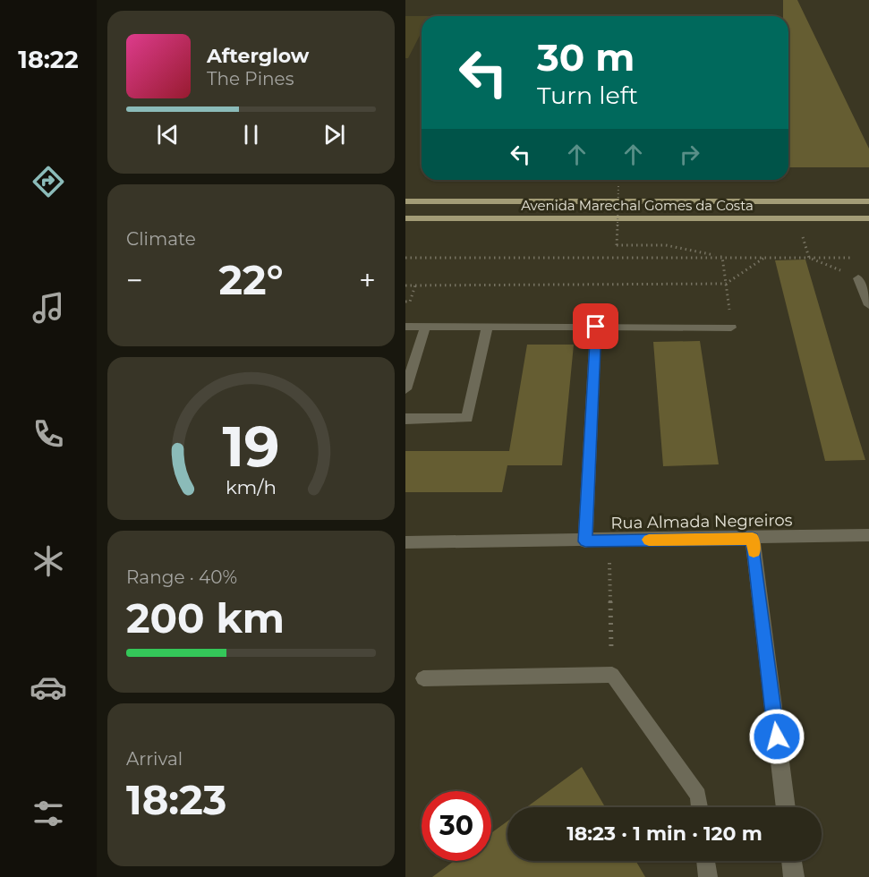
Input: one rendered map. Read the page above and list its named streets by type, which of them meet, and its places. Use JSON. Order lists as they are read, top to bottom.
{
  "streets": {
    "main road": ["Avenida Marechal Gomes da Costa"],
    "street": ["Rua Almada Negreiros"]
  },
  "page": {
    "tabs": "18:22",
    "turn": ["30 m", "Turn left"],
    "song": ["Afterglow", "The Pines"],
    "tile": [
      "Climate",
      ["Range · 40%", "200 km"],
      ["Arrival", "18:23"]
    ],
    "heat": ["−", "22°", "+"],
    "limit": "30",
    "trip": "18:23 · 1 min · 120 m",
    "gauge": ["19", "km/h"]
  }
}
